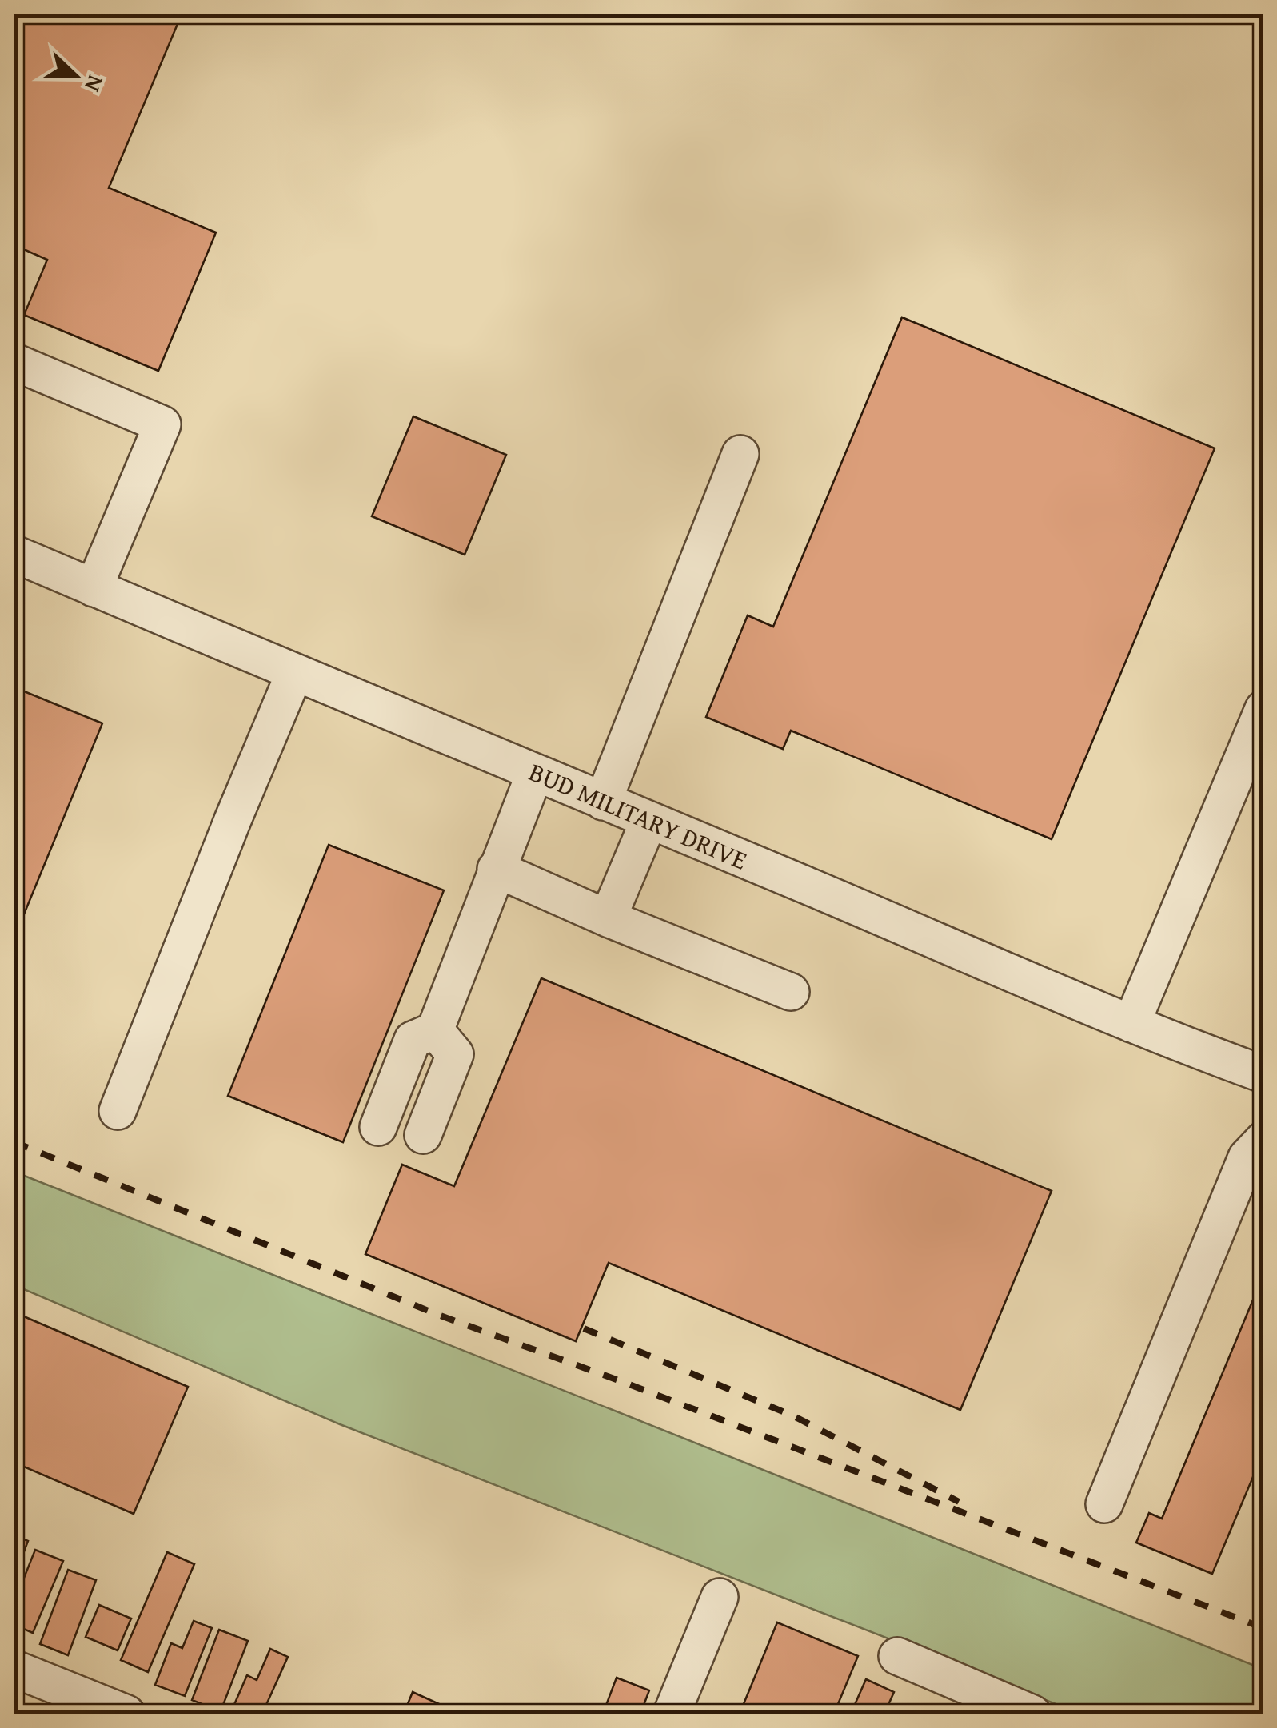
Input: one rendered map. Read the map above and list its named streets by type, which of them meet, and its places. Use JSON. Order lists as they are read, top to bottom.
{
  "streets": {
    "street": ["BUD MILITARY DRIVE"]
  },
  "north": "right"
}
